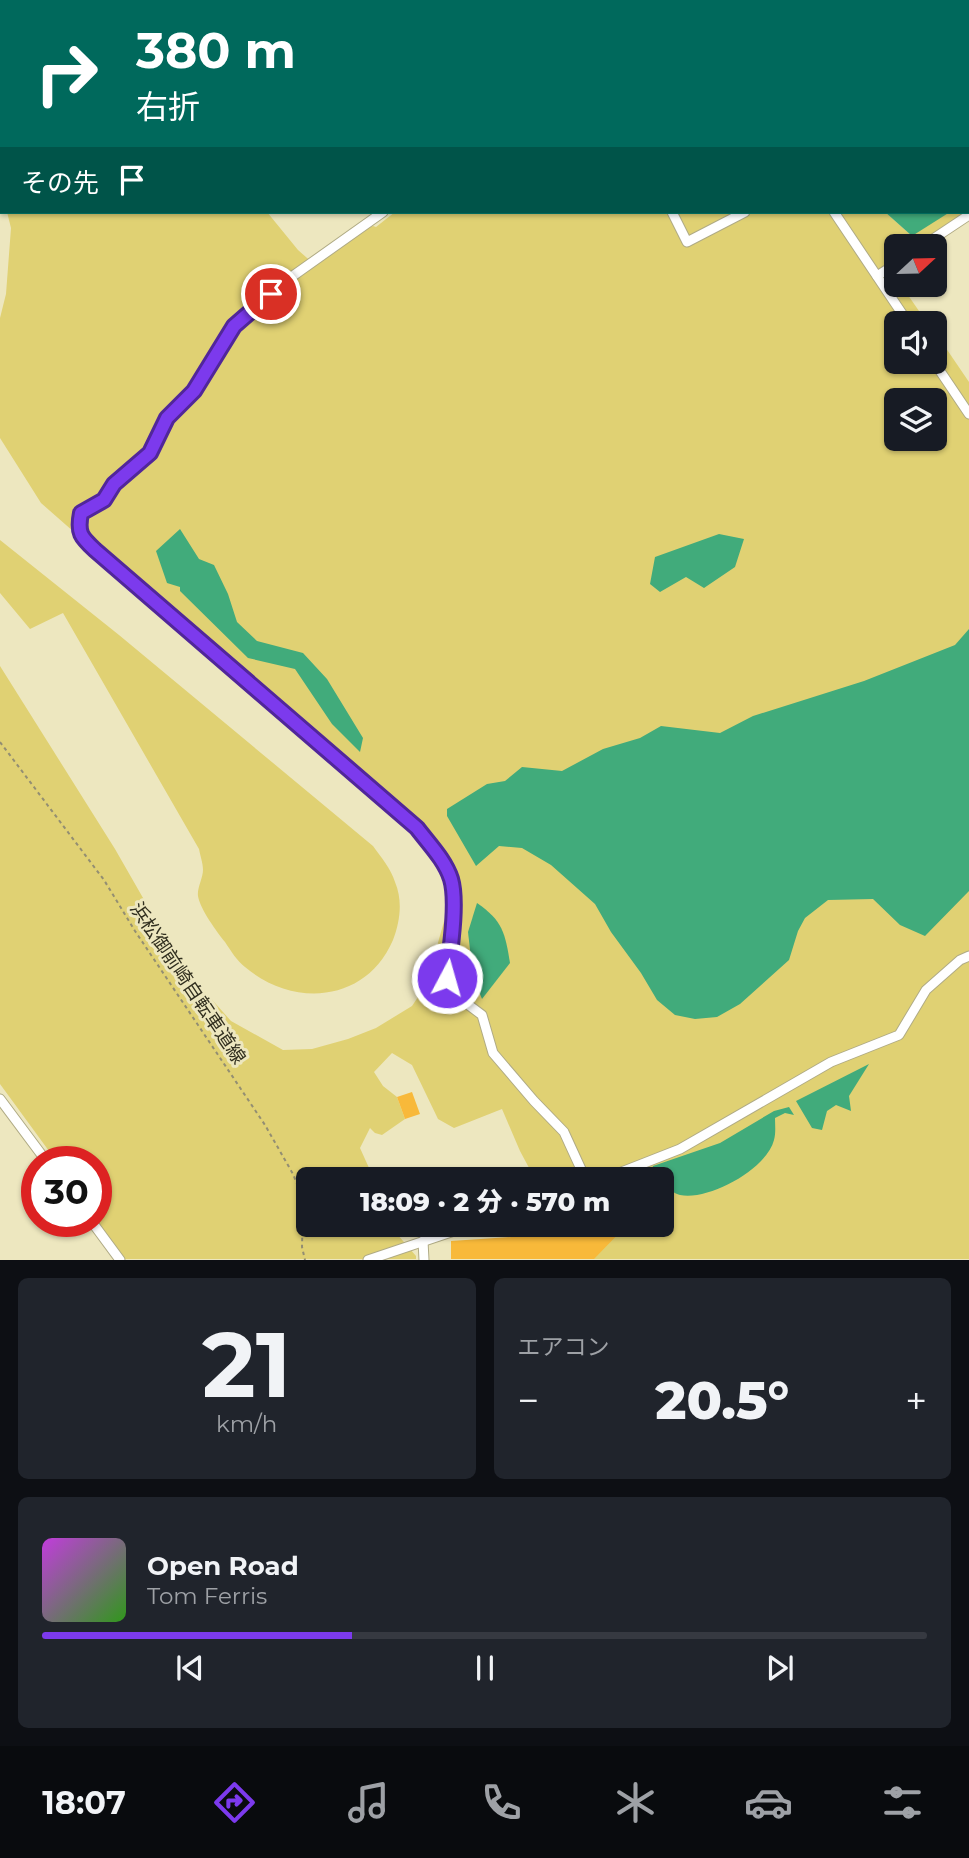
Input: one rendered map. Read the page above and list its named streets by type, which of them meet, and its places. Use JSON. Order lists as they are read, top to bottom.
{
  "streets": {
    "path": ["浜松御前崎自転車道線"]
  },
  "north": "right",
  "page": {
    "turn": ["380 m", "右折"],
    "then": "その先",
    "limit": "30",
    "trip": "18:09 · 2 分 · 570 m",
    "tile": [
      ["21", "km/h"],
      "エアコン"
    ],
    "heat": ["−", "20.5°", "+"],
    "song": ["Open Road", "Tom Ferris"],
    "tabs": "18:07"
  }
}
